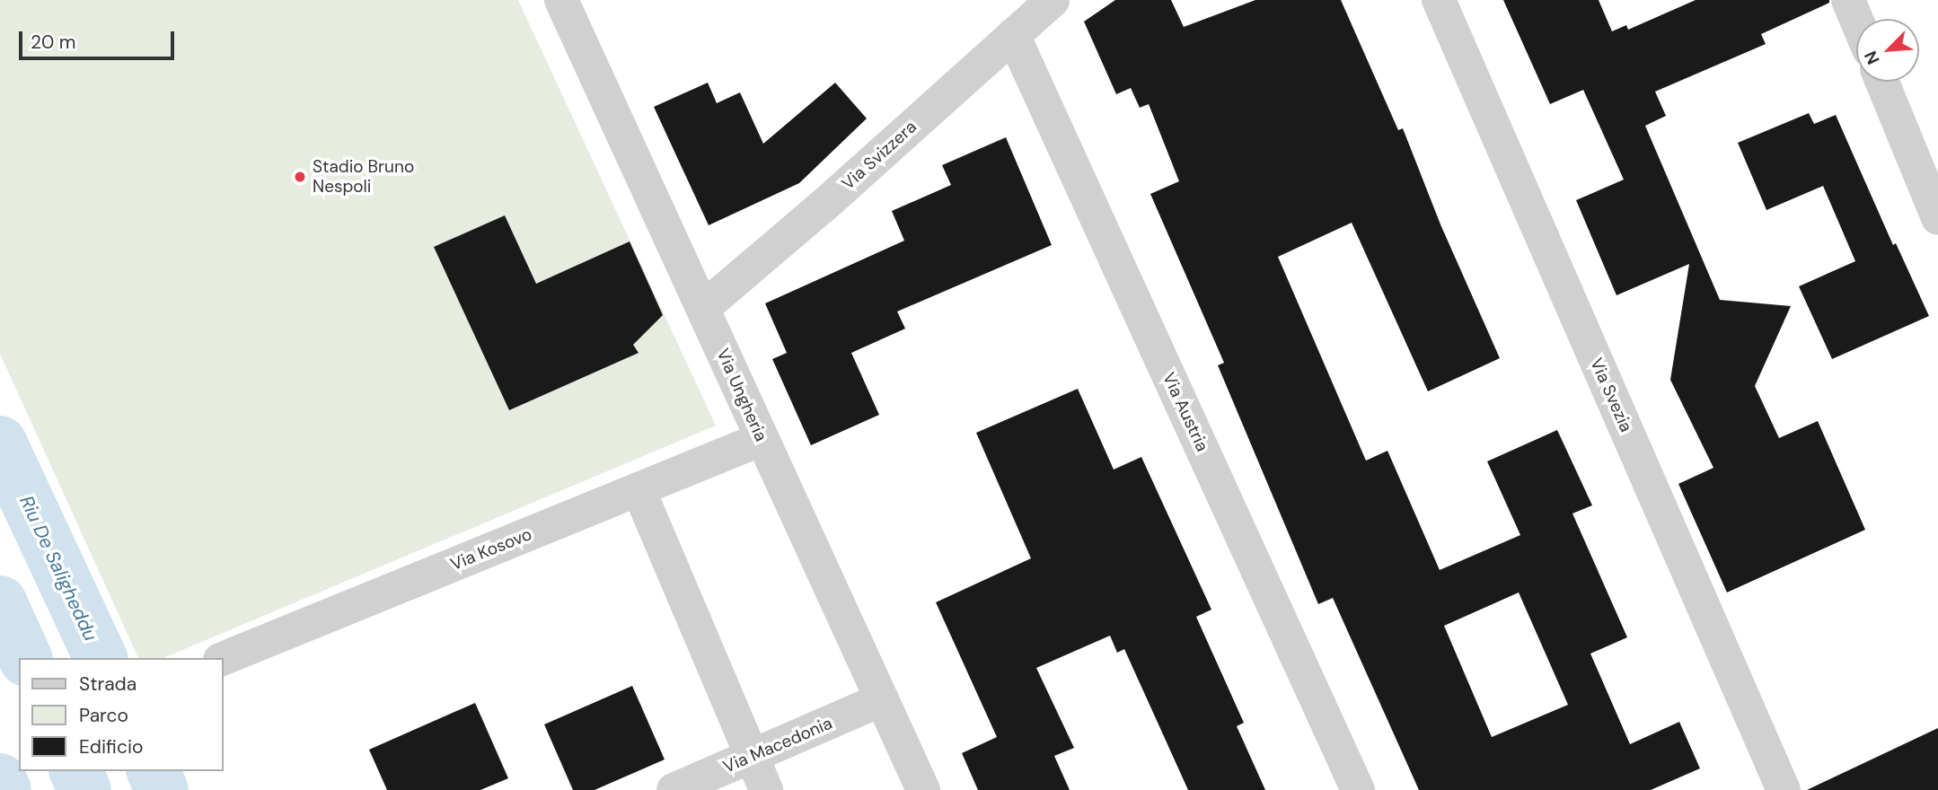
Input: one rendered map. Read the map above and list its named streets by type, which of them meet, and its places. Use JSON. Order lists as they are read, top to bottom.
{
  "streets": {
    "street": [
      "Via Svizzera",
      "Via Ungheria",
      "Via Svezia",
      "Via Austria",
      "Via Kosovo",
      "Via Macedonia"
    ]
  },
  "crossings": [
    ["Via Svizzera", "Via Ungheria"],
    ["Via Svizzera", "Via Austria"],
    ["Via Ungheria", "Via Kosovo"],
    ["Via Ungheria", "Via Macedonia"]
  ],
  "water": ["Riu De Saligheddu"],
  "places": ["Stadio Bruno Nespoli"],
  "legend": ["Strada", "Parco", "Edificio"],
  "scale_bar": "20 m",
  "north": "bottom left"
}
